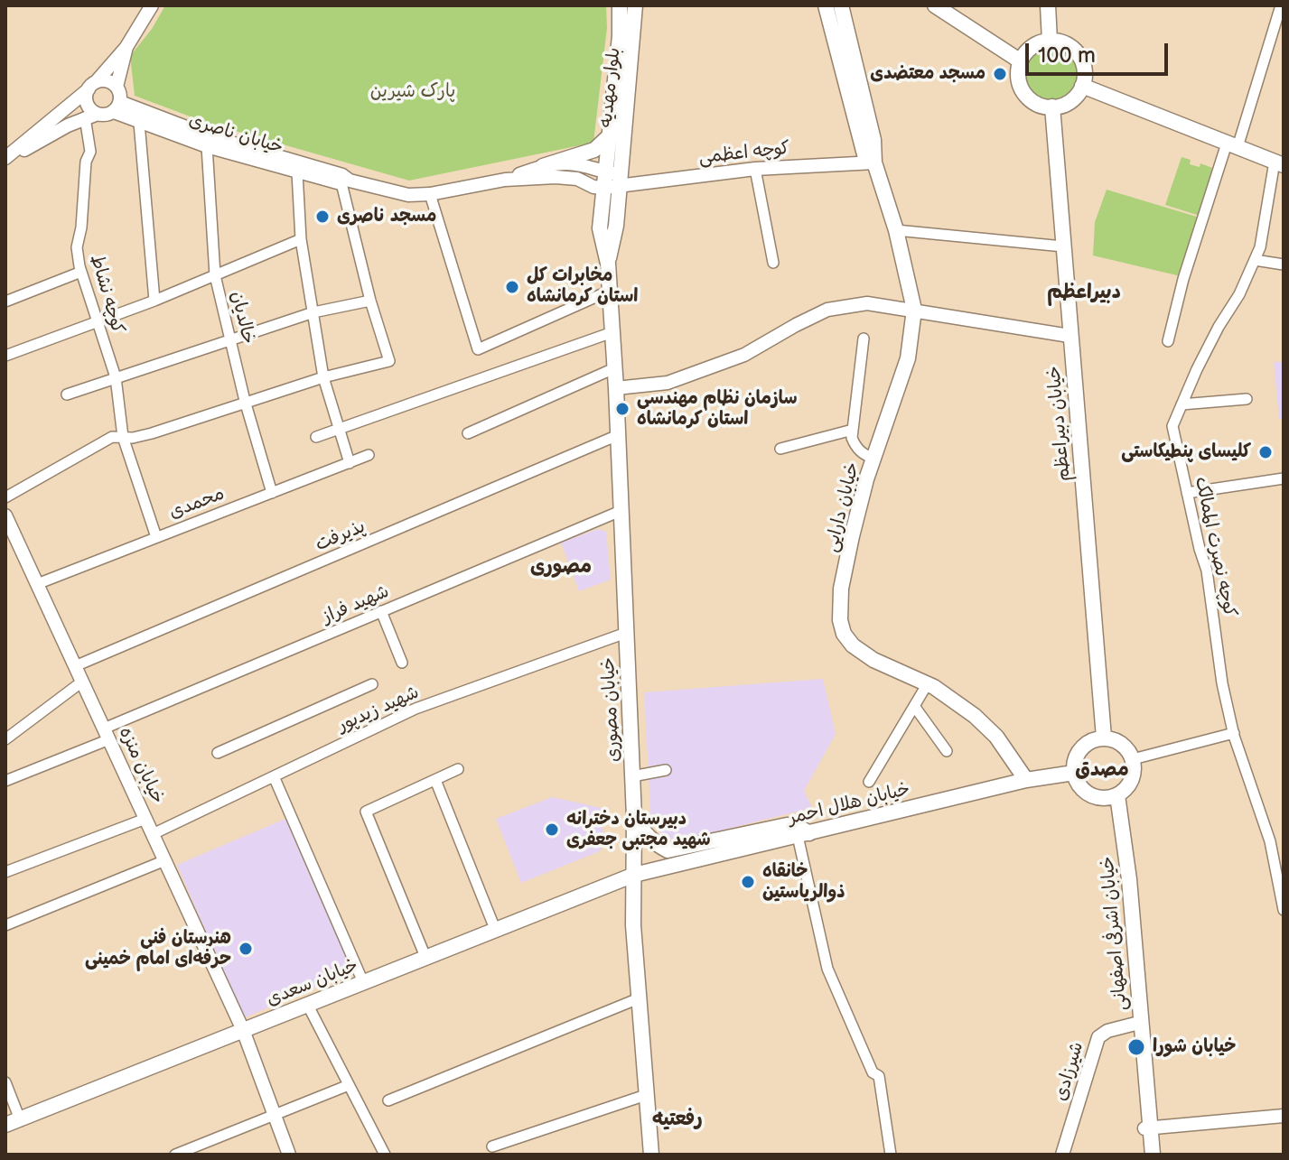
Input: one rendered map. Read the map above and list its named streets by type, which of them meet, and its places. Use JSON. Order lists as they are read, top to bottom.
{
  "streets": {
    "main road": [
      "بلوار مهدیه",
      "خیابان دبیراعظم",
      "خیابان دارایی",
      "خیابان مصوری",
      "خیابان هلال احمر",
      "خیابان اشرفی اصفهانی",
      "خیابان سعدی"
    ],
    "street": [
      "خیابان ناصری",
      "کوچه اعظمی",
      "کوچه نشاط",
      "خالدیان",
      "محمدی",
      "پذیرفت",
      "کوچه نصرت الممالک",
      "شهید فراز",
      "شهید زیدپور",
      "خیابان منزه",
      "شیرزادی"
    ]
  },
  "crossings": [
    ["بلوار مهدیه", "خیابان ناصری"],
    ["بلوار مهدیه", "کوچه اعظمی"],
    ["بلوار مهدیه", "خیابان مصوری"],
    ["خیابان ناصری", "کوچه اعظمی"],
    ["خیابان ناصری", "خالدیان"],
    ["خیابان ناصری", "خیابان مصوری"],
    ["کوچه اعظمی", "خیابان دارایی"],
    ["کوچه اعظمی", "خیابان مصوری"],
    ["کوچه نشاط", "محمدی"],
    ["خالدیان", "محمدی"],
    ["خیابان دبیراعظم", "خیابان هلال احمر"],
    ["خیابان دبیراعظم", "خیابان اشرفی اصفهانی"],
    ["محمدی", "خیابان منزه"],
    ["خیابان دارایی", "خیابان هلال احمر"],
    ["پذیرفت", "خیابان مصوری"],
    ["پذیرفت", "خیابان منزه"],
    ["شهید فراز", "خیابان مصوری"],
    ["شهید فراز", "خیابان منزه"],
    ["شهید زیدپور", "خیابان مصوری"],
    ["شهید زیدپور", "خیابان منزه"],
    ["خیابان مصوری", "خیابان هلال احمر"],
    ["خیابان مصوری", "خیابان سعدی"],
    ["خیابان منزه", "خیابان سعدی"],
    ["خیابان هلال احمر", "خیابان اشرفی اصفهانی"],
    ["خیابان هلال احمر", "خیابان سعدی"],
    ["خیابان اشرفی اصفهانی", "شیرزادی"]
  ],
  "districts": [
    "دبیراعظم",
    "مصوری",
    "مصدق",
    "رفعتیه"
  ],
  "parks": ["پارک شیرین"],
  "places": [
    "مسجد معتضدی",
    "مسجد ناصری",
    "مخابرات کل استان کرمانشاه",
    "سازمان نظام مهندسی استان کرمانشاه",
    "کلیسای پنطیکاستی",
    "دبیرستان دخترانه شهید مجتبی جعفری",
    "خانقاه ذوالریاستین",
    "هنرستان فنی حرفه‌ای امام خمینی",
    "خیابان شورا"
  ],
  "scale_bar": "100 m"
}
